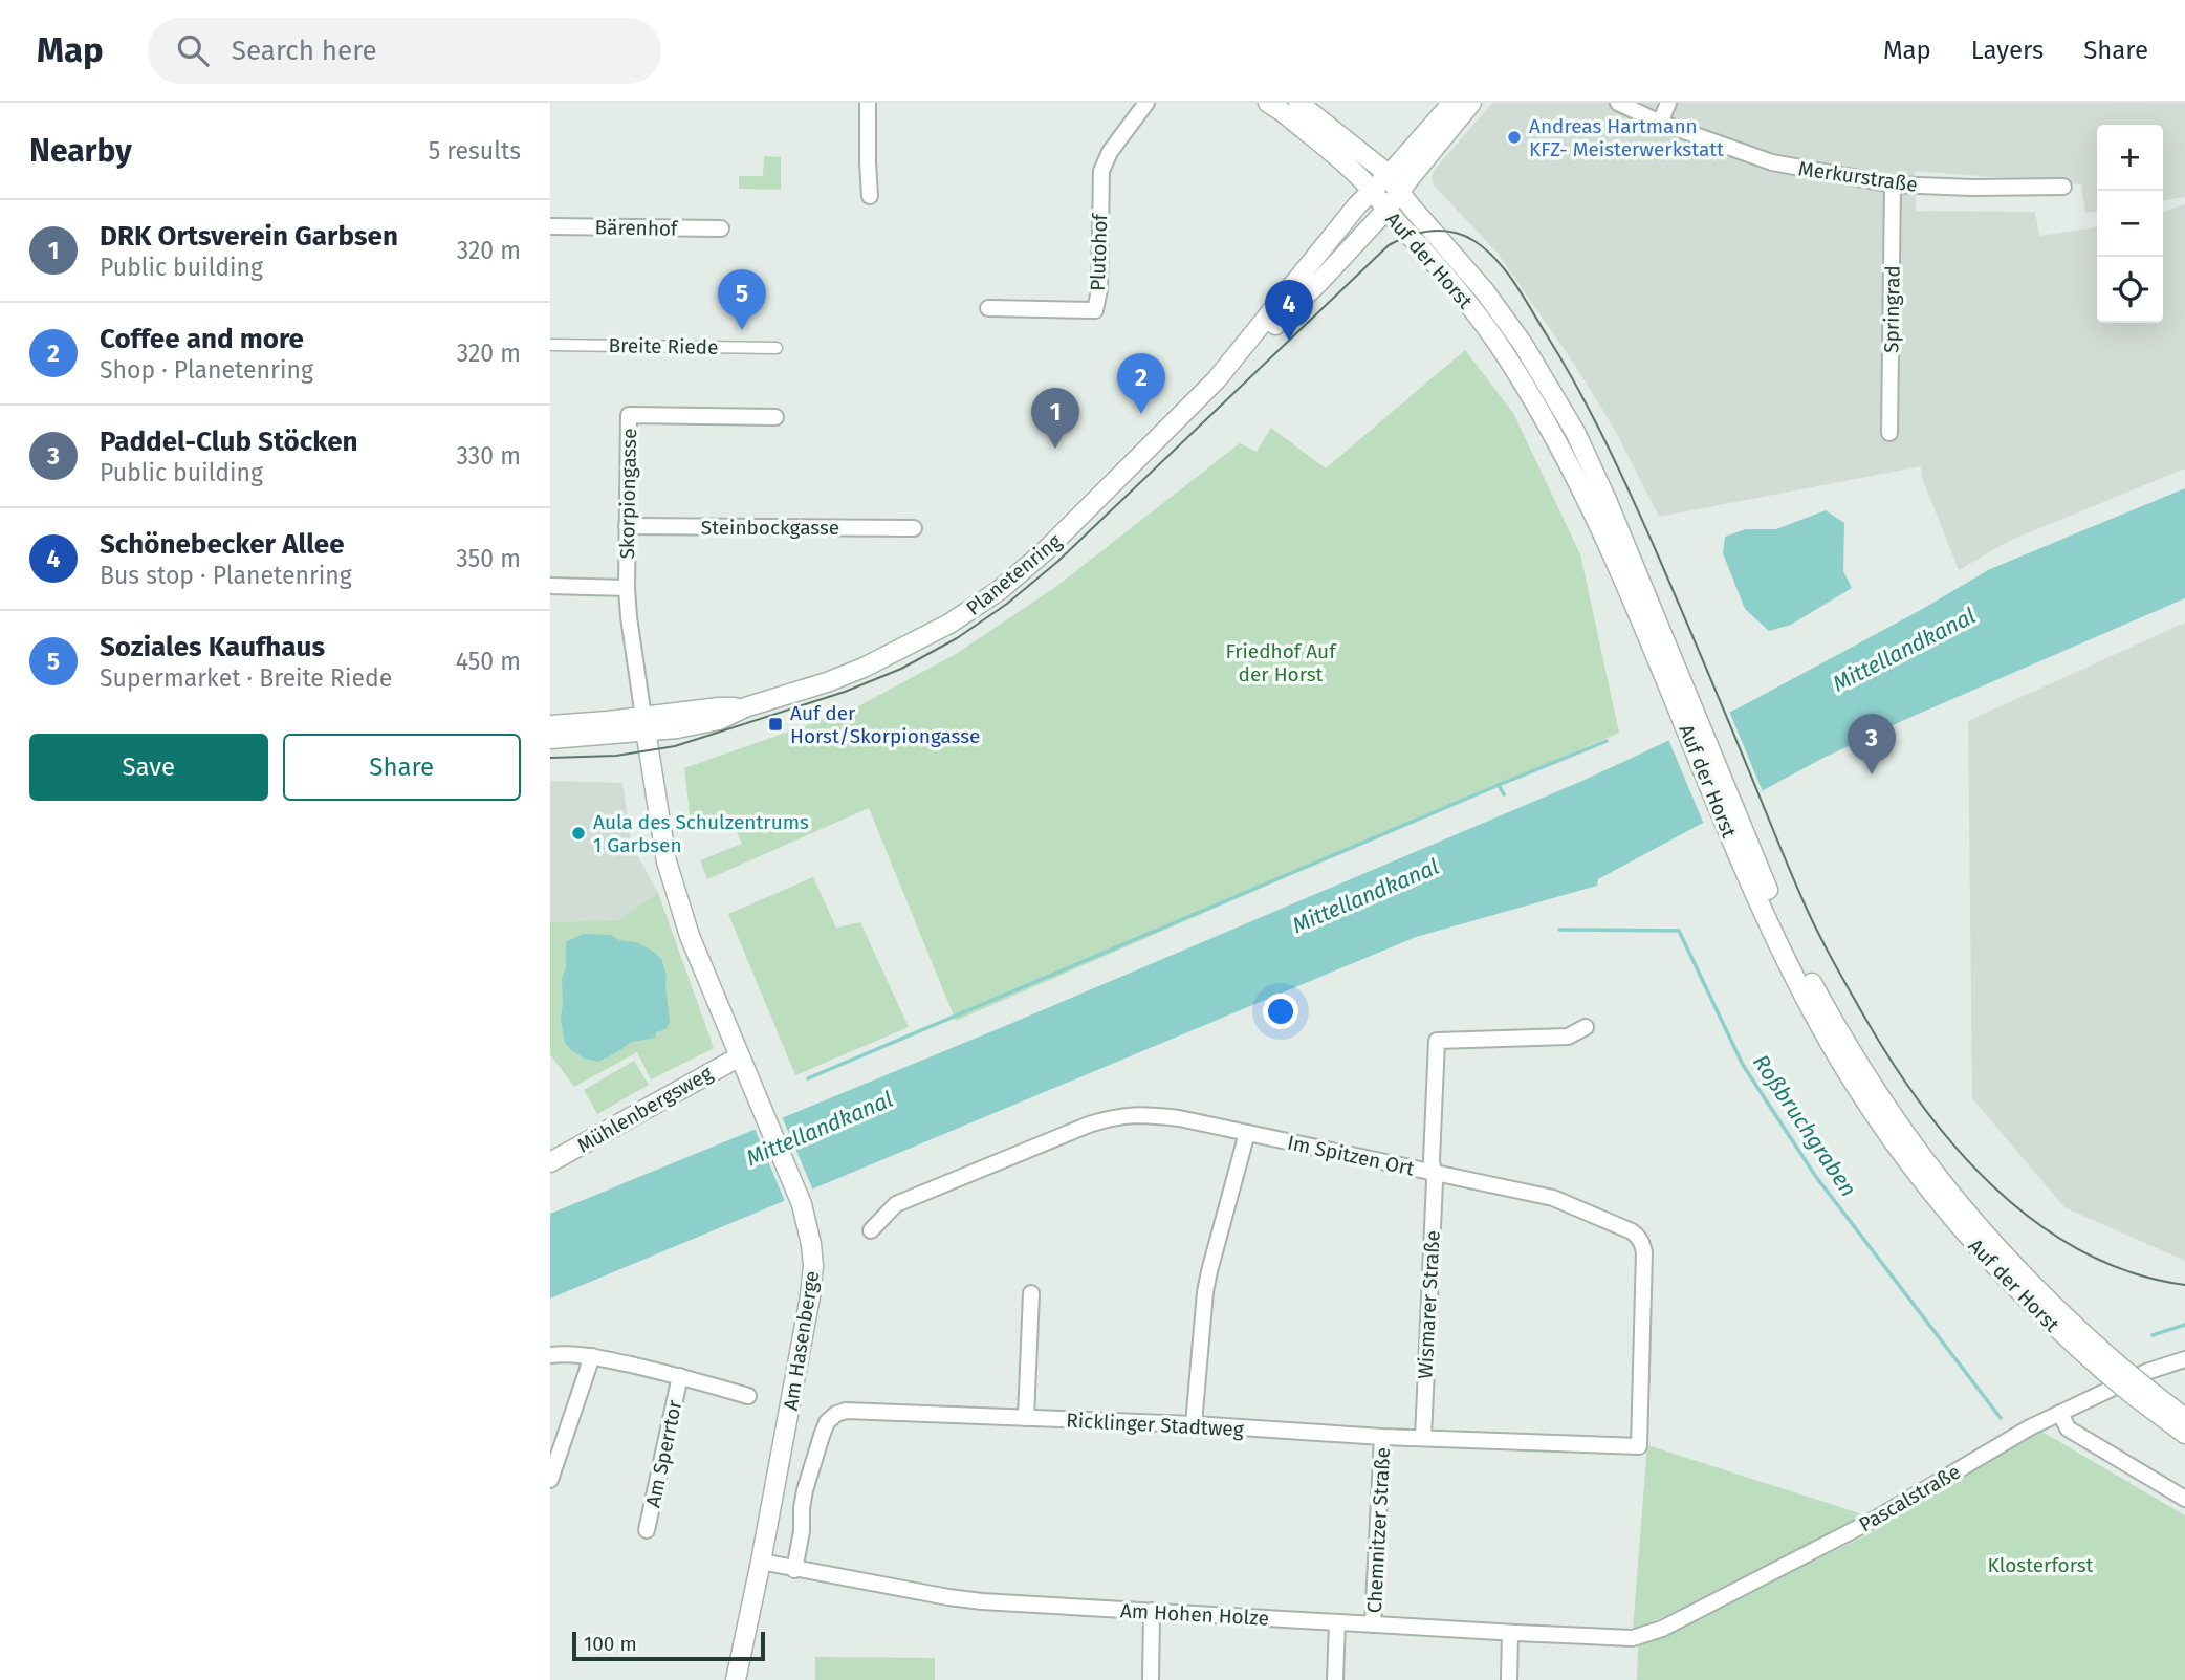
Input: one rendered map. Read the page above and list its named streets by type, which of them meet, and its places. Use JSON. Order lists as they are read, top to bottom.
{
  "streets": {
    "street": [
      "Merkurstraße",
      "Bärenhof",
      "Plutohof",
      "Auf der Horst",
      "Springrad",
      "Breite Riede",
      "Skorpiongasse",
      "Steinbockgasse",
      "Planetenring",
      "Mühlenbergsweg",
      "Im Spitzen Ort",
      "Wismarer Straße",
      "Am Hasenberge",
      "Ricklinger Stadtweg",
      "Am Sperrtor",
      "Pascalstraße",
      "Chemnitzer Straße",
      "Am Hohen Holze"
    ]
  },
  "crossings": [
    ["Merkurstraße", "Springrad"],
    ["Auf der Horst", "Planetenring"],
    ["Skorpiongasse", "Steinbockgasse"],
    ["Skorpiongasse", "Planetenring"],
    ["Skorpiongasse", "Am Hasenberge"],
    ["Planetenring", "Am Hasenberge"],
    ["Mühlenbergsweg", "Am Hasenberge"],
    ["Im Spitzen Ort", "Wismarer Straße"],
    ["Im Spitzen Ort", "Ricklinger Stadtweg"],
    ["Wismarer Straße", "Ricklinger Stadtweg"],
    ["Am Hasenberge", "Am Hohen Holze"],
    ["Ricklinger Stadtweg", "Chemnitzer Straße"],
    ["Ricklinger Stadtweg", "Am Hohen Holze"],
    ["Pascalstraße", "Am Hohen Holze"],
    ["Chemnitzer Straße", "Am Hohen Holze"]
  ],
  "water": ["Mittellandkanal", "Roßbruchgraben"],
  "parks": ["Friedhof Auf der Horst", "Klosterforst"],
  "places": {
    "other": ["Andreas Hartmann KFZ- Meisterwerkstatt", "Aula des Schulzentrums 1 Garbsen"],
    "transit": ["Auf der Horst/Skorpiongasse"]
  },
  "scale_bar": "100 m",
  "page": {
    "header": "Map",
    "search": "Search here",
    "nav": ["Map", "Layers", "Share"],
    "heading": ["Nearby", "5 results"],
    "map_buttons": ["+", "−"],
    "list": [
      {
        "mark": "1",
        "name": "DRK Ortsverein Garbsen",
        "note": "Public building",
        "value": "320 m"
      },
      {
        "mark": "2",
        "name": "Coffee and more",
        "note": "Shop · Planetenring",
        "value": "320 m"
      },
      {
        "mark": "3",
        "name": "Paddel-Club Stöcken",
        "note": "Public building",
        "value": "330 m"
      },
      {
        "mark": "4",
        "name": "Schönebecker Allee",
        "note": "Bus stop · Planetenring",
        "value": "350 m"
      },
      {
        "mark": "5",
        "name": "Soziales Kaufhaus",
        "note": "Supermarket · Breite Riede",
        "value": "450 m"
      }
    ],
    "pins": [
      "5",
      "4",
      "2",
      "1",
      "3"
    ],
    "buttons": ["Save", "Share"],
    "scale": "100 m"
  }
}
